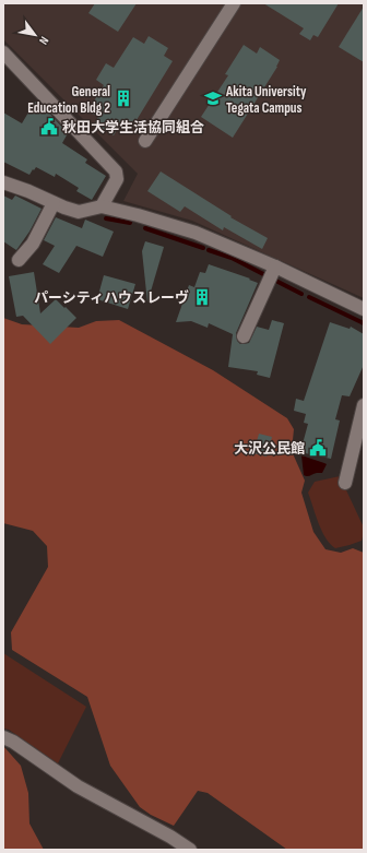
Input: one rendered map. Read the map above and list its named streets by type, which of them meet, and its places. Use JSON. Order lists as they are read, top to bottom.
{
  "places": {
    "building": ["General Education Bldg 2", "パーシティハウスレーヴ"],
    "school or university": ["Akita University Tegata Campus"],
    "public building": ["秋田大学生活協同組合", "大沢公民館"]
  },
  "north": "bottom right"
}
